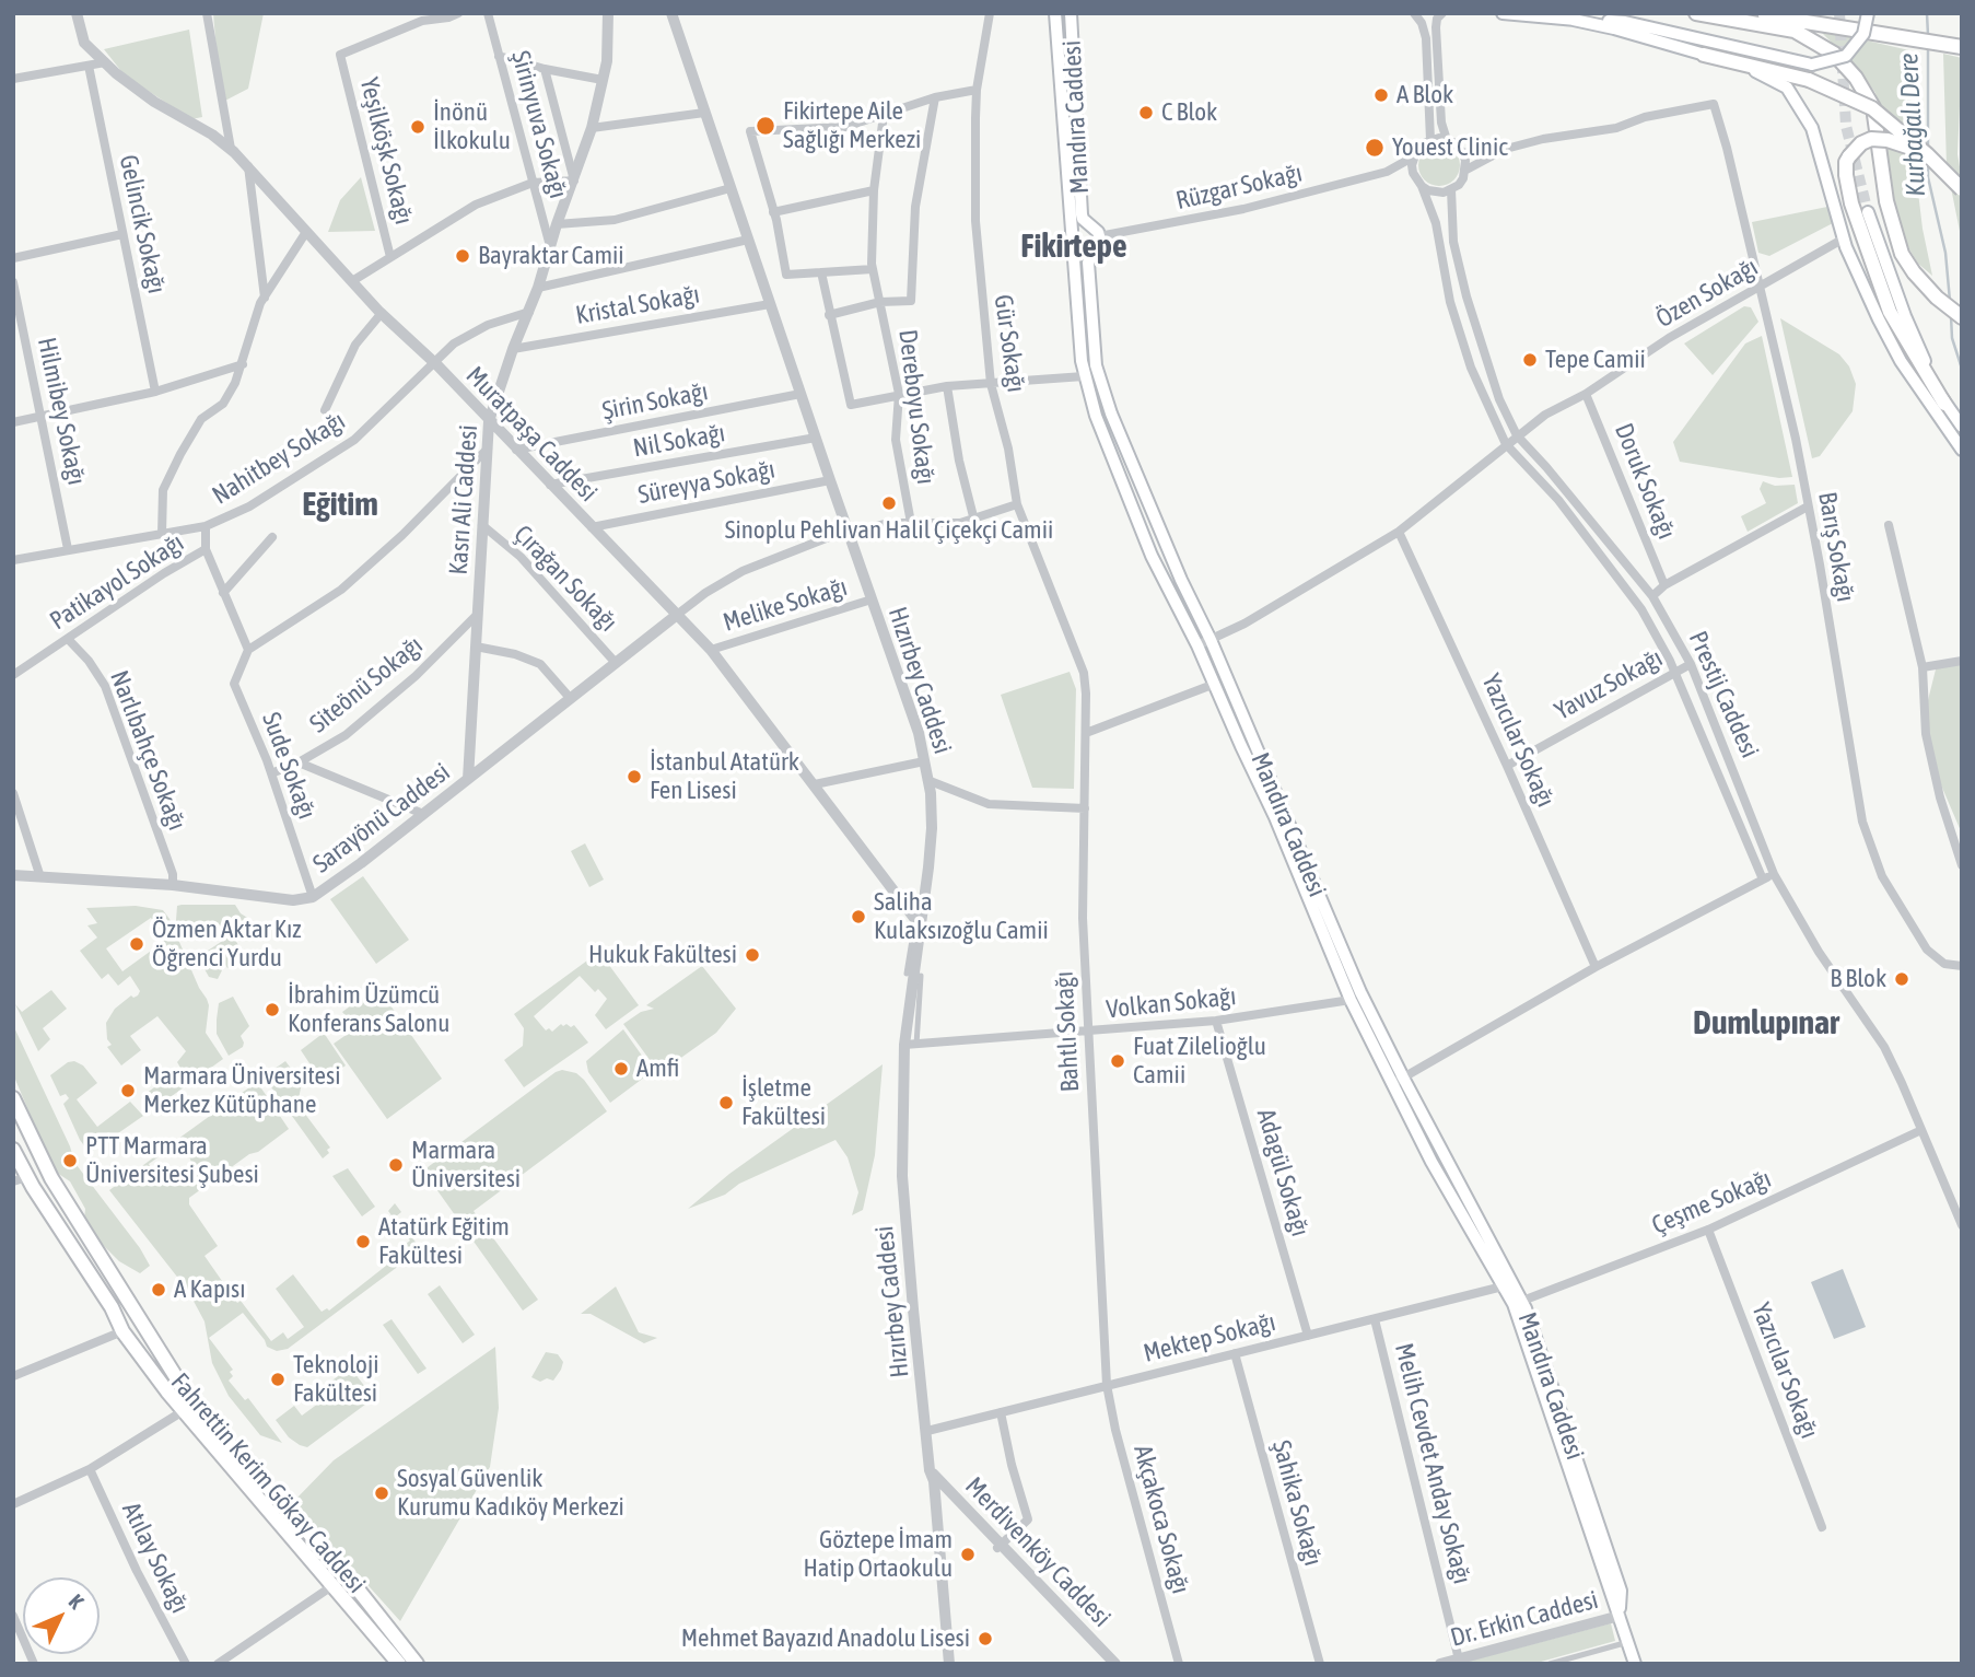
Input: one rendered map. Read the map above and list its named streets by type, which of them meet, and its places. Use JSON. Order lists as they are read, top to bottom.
{
  "streets": {
    "main road": ["Mandıra Caddesi", "Fahrettin Kerim Gökay Caddesi"],
    "street": [
      "Şirinyuva Sokağı",
      "Yeşilköşk Sokağı",
      "Rüzgar Sokağı",
      "Gelincik Sokağı",
      "Özen Sokağı",
      "Kristal Sokağı",
      "Gür Sokağı",
      "Şirin Sokağı",
      "Dereboyu Sokağı",
      "Hilmibey Sokağı",
      "Muratpaşa Caddesi",
      "Nil Sokağı",
      "Nahitbey Sokağı",
      "Doruk Sokağı",
      "Süreyya Sokağı",
      "Kasrı Ali Caddesi",
      "Barış Sokağı",
      "Çırağan Sokağı",
      "Patikayol Sokağı",
      "Melike Sokağı",
      "Hızırbey Caddesi",
      "Siteönü Sokağı",
      "Yavuz Sokağı",
      "Prestij Caddesi",
      "Yazıcılar Sokağı",
      "Narlıbahçe Sokağı",
      "Sude Sokağı",
      "Sarayönü Caddesi",
      "Volkan Sokağı",
      "Bahtlı Sokağı",
      "Adagül Sokağı",
      "Çeşme Sokağı",
      "Mektep Sokağı",
      "Melih Cevdet Anday Sokağı",
      "Şahika Sokağı",
      "Akçakoca Sokağı",
      "Merdivenköy Caddesi",
      "Atılay Sokağı",
      "Dr. Erkin Caddesi"
    ]
  },
  "crossings": [
    ["Mandıra Caddesi", "Rüzgar Sokağı"],
    ["Mandıra Caddesi", "Özen Sokağı"],
    ["Mandıra Caddesi", "Volkan Sokağı"],
    ["Mandıra Caddesi", "Çeşme Sokağı"],
    ["Mandıra Caddesi", "Mektep Sokağı"],
    ["Mandıra Caddesi", "Dr. Erkin Caddesi"],
    ["Şirinyuva Sokağı", "Kasrı Ali Caddesi"],
    ["Özen Sokağı", "Doruk Sokağı"],
    ["Özen Sokağı", "Barış Sokağı"],
    ["Özen Sokağı", "Prestij Caddesi"],
    ["Özen Sokağı", "Yazıcılar Sokağı"],
    ["Kristal Sokağı", "Kasrı Ali Caddesi"],
    ["Kristal Sokağı", "Hızırbey Caddesi"],
    ["Gür Sokağı", "Bahtlı Sokağı"],
    ["Şirin Sokağı", "Muratpaşa Caddesi"],
    ["Şirin Sokağı", "Hızırbey Caddesi"],
    ["Hilmibey Sokağı", "Nahitbey Sokağı"],
    ["Muratpaşa Caddesi", "Nil Sokağı"],
    ["Muratpaşa Caddesi", "Nahitbey Sokağı"],
    ["Muratpaşa Caddesi", "Süreyya Sokağı"],
    ["Muratpaşa Caddesi", "Kasrı Ali Caddesi"],
    ["Muratpaşa Caddesi", "Patikayol Sokağı"],
    ["Muratpaşa Caddesi", "Melike Sokağı"],
    ["Muratpaşa Caddesi", "Hızırbey Caddesi"],
    ["Muratpaşa Caddesi", "Sarayönü Caddesi"],
    ["Nil Sokağı", "Hızırbey Caddesi"],
    ["Nahitbey Sokağı", "Kasrı Ali Caddesi"],
    ["Nahitbey Sokağı", "Patikayol Sokağı"],
    ["Süreyya Sokağı", "Hızırbey Caddesi"],
    ["Kasrı Ali Caddesi", "Çırağan Sokağı"],
    ["Kasrı Ali Caddesi", "Siteönü Sokağı"],
    ["Kasrı Ali Caddesi", "Sarayönü Caddesi"],
    ["Çırağan Sokağı", "Sarayönü Caddesi"],
    ["Patikayol Sokağı", "Narlıbahçe Sokağı"],
    ["Melike Sokağı", "Hızırbey Caddesi"],
    ["Hızırbey Caddesi", "Volkan Sokağı"],
    ["Hızırbey Caddesi", "Mektep Sokağı"],
    ["Siteönü Sokağı", "Sude Sokağı"],
    ["Yavuz Sokağı", "Prestij Caddesi"],
    ["Yavuz Sokağı", "Yazıcılar Sokağı"],
    ["Prestij Caddesi", "Çeşme Sokağı"],
    ["Yazıcılar Sokağı", "Çeşme Sokağı"],
    ["Narlıbahçe Sokağı", "Sarayönü Caddesi"],
    ["Sude Sokağı", "Sarayönü Caddesi"],
    ["Volkan Sokağı", "Bahtlı Sokağı"],
    ["Volkan Sokağı", "Adagül Sokağı"],
    ["Bahtlı Sokağı", "Mektep Sokağı"],
    ["Bahtlı Sokağı", "Akçakoca Sokağı"],
    ["Adagül Sokağı", "Mektep Sokağı"],
    ["Mektep Sokağı", "Melih Cevdet Anday Sokağı"],
    ["Mektep Sokağı", "Şahika Sokağı"],
    ["Mektep Sokağı", "Akçakoca Sokağı"],
    ["Melih Cevdet Anday Sokağı", "Dr. Erkin Caddesi"]
  ],
  "districts": ["Fikirtepe", "Eğitim", "Dumlupınar"],
  "water": ["Kurbağalı Dere"],
  "places": [
    "A Blok",
    "C Blok",
    "Fikirtepe Aile Sağlığı Merkezi",
    "İnönü İlkokulu",
    "Youest Clinic",
    "Bayraktar Camii",
    "Tepe Camii",
    "Sinoplu Pehlivan Halil Çiçekçi Camii",
    "İstanbul Atatürk Fen Lisesi",
    "Saliha Kulaksızoğlu Camii",
    "Özmen Aktar Kız Öğrenci Yurdu",
    "Hukuk Fakültesi",
    "B Blok",
    "İbrahim Üzümcü Konferans Salonu",
    "Fuat Zilelioğlu Camii",
    "Amfi",
    "Marmara Üniversitesi Merkez Kütüphane",
    "İşletme Fakültesi",
    "PTT Marmara Üniversitesi Şubesi",
    "Marmara Üniversitesi",
    "Atatürk Eğitim Fakültesi",
    "A Kapısı",
    "Teknoloji Fakültesi",
    "Sosyal Güvenlik Kurumu Kadıköy Merkezi",
    "Göztepe İmam Hatip Ortaokulu",
    "Mehmet Bayazıd Anadolu Lisesi"
  ],
  "north": "top right"
}
